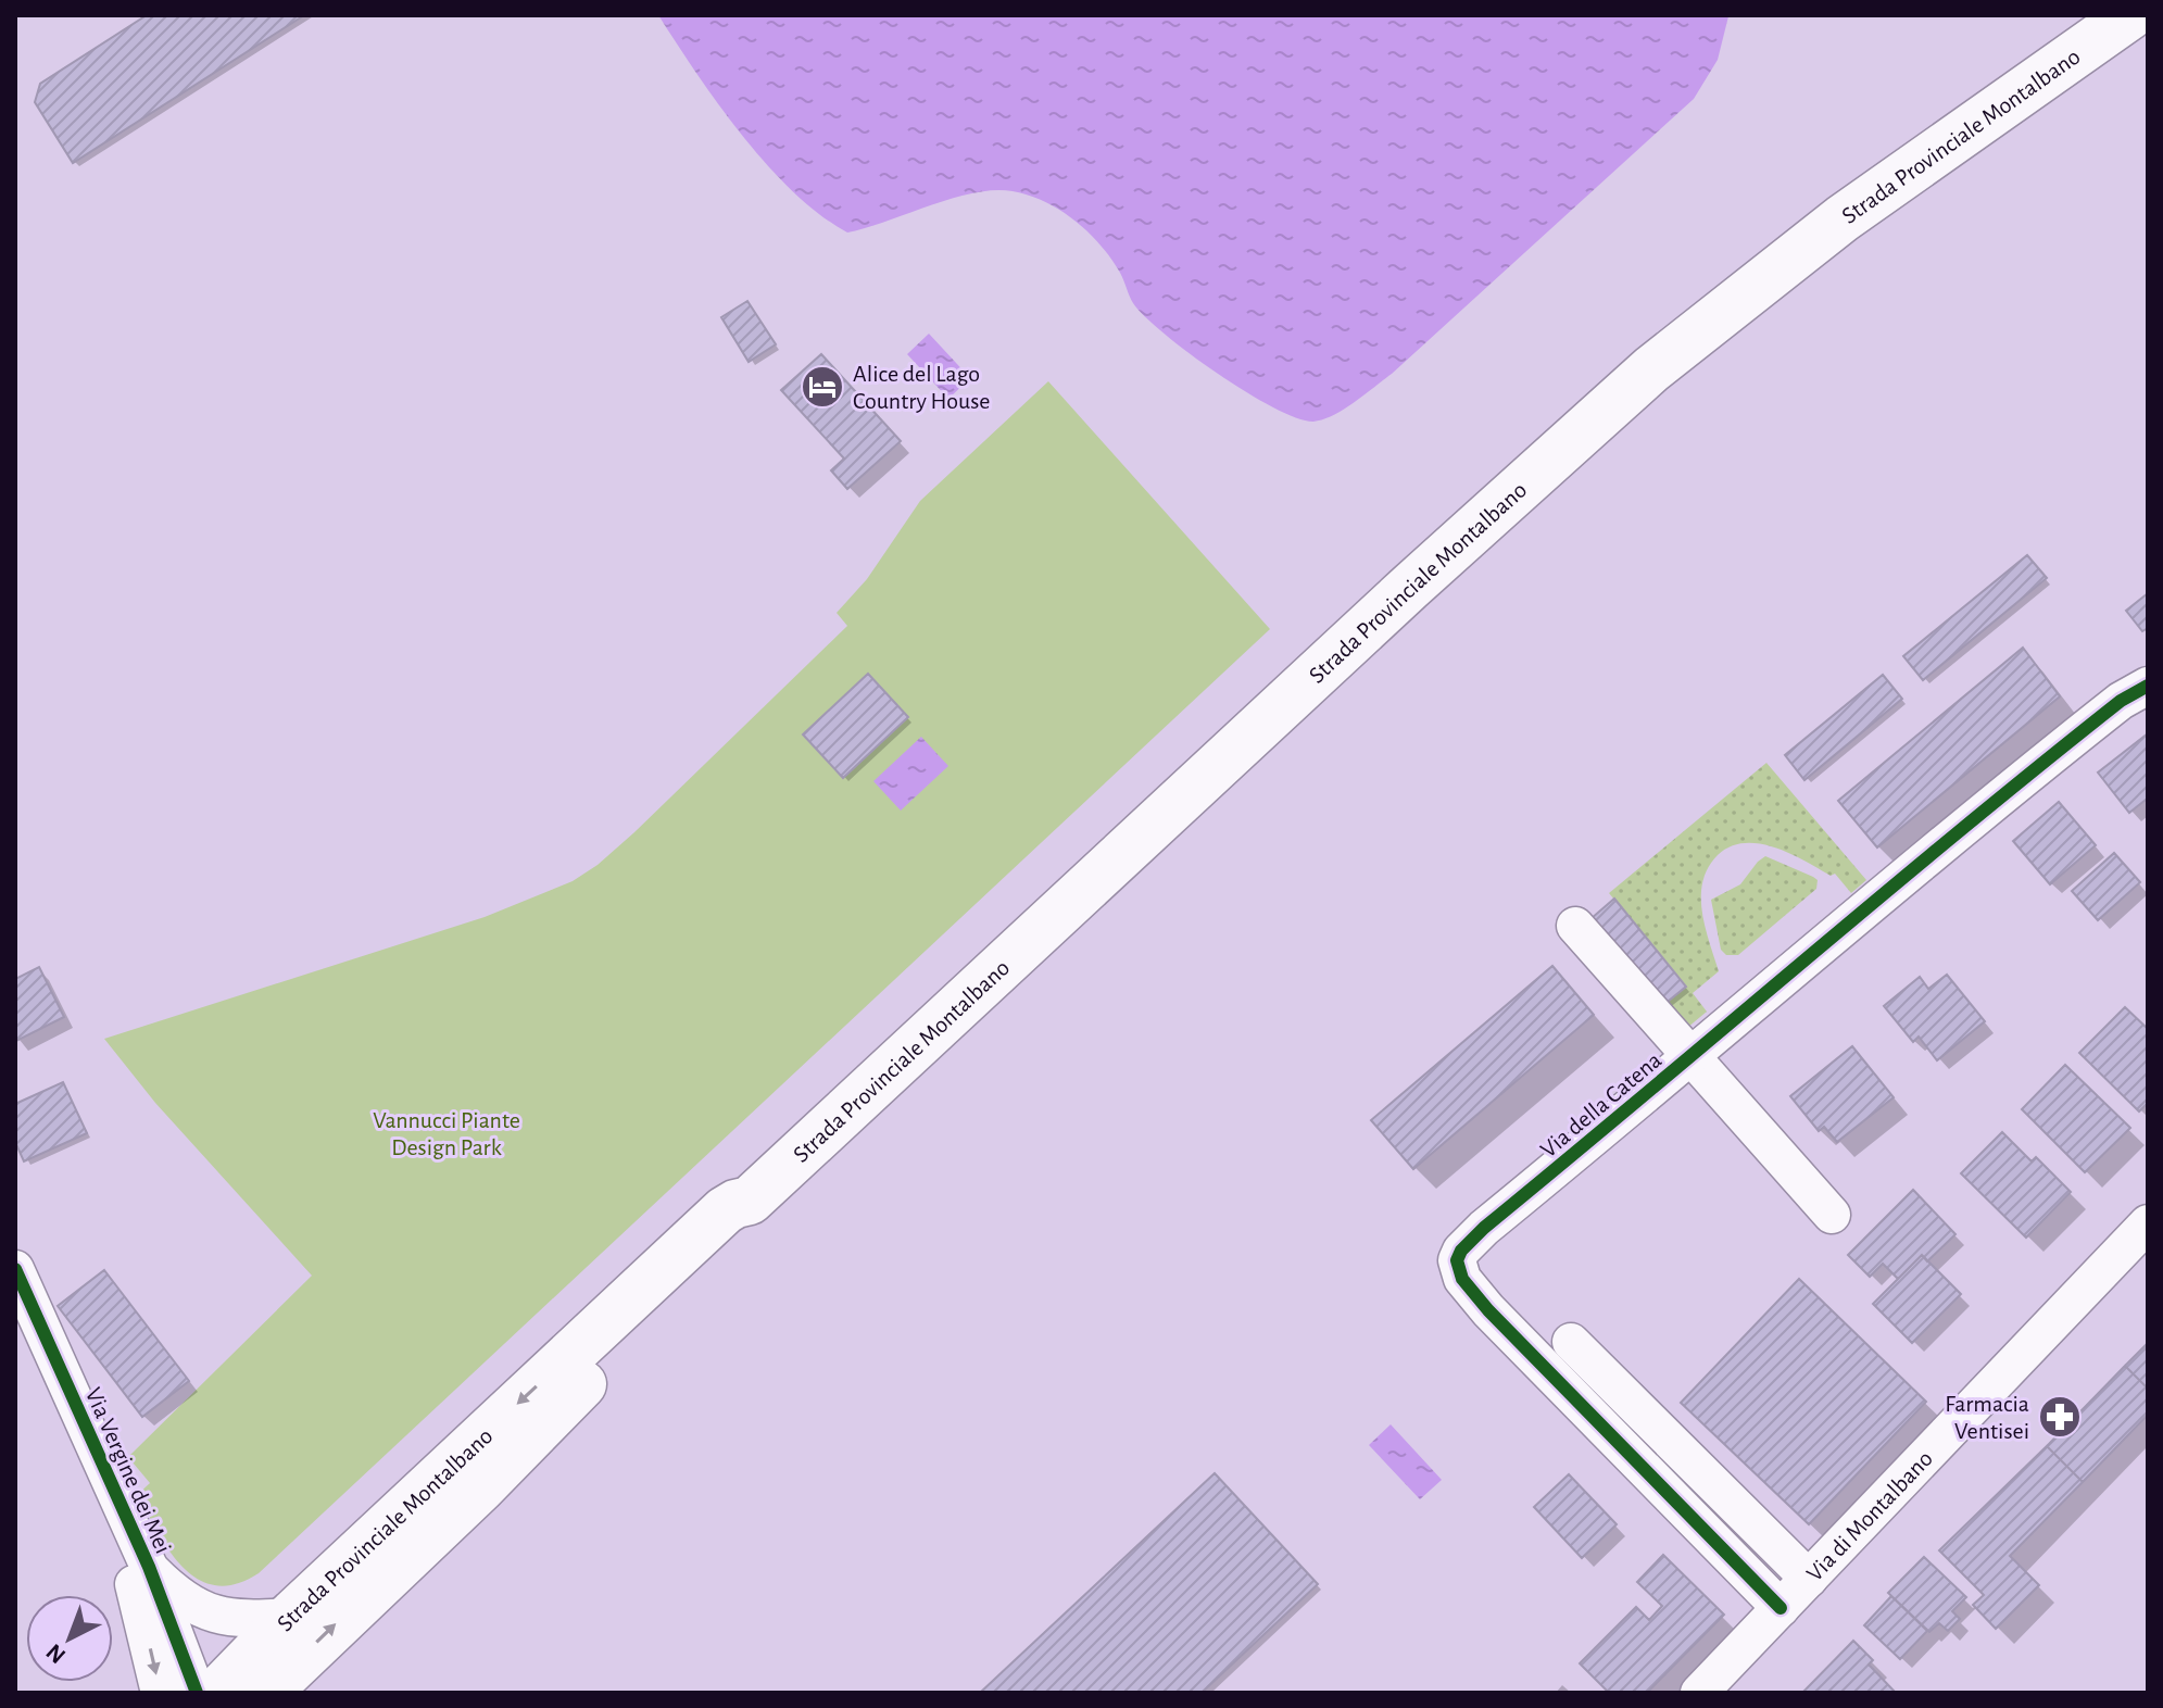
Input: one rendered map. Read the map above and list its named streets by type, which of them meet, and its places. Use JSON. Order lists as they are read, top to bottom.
{
  "streets": {
    "main road": ["Strada Provinciale Montalbano"],
    "street": ["Via della Catena", "Via Vergine dei Mei", "Via di Montalbano"]
  },
  "crossings": [
    ["Strada Provinciale Montalbano", "Via Vergine dei Mei"],
    ["Via della Catena", "Via di Montalbano"]
  ],
  "parks": ["Vannucci Piante Design Park"],
  "places": {
    "hotel": ["Alice del Lago Country House"],
    "pharmacy": ["Farmacia Ventisei"]
  },
  "north": "bottom left"
}
